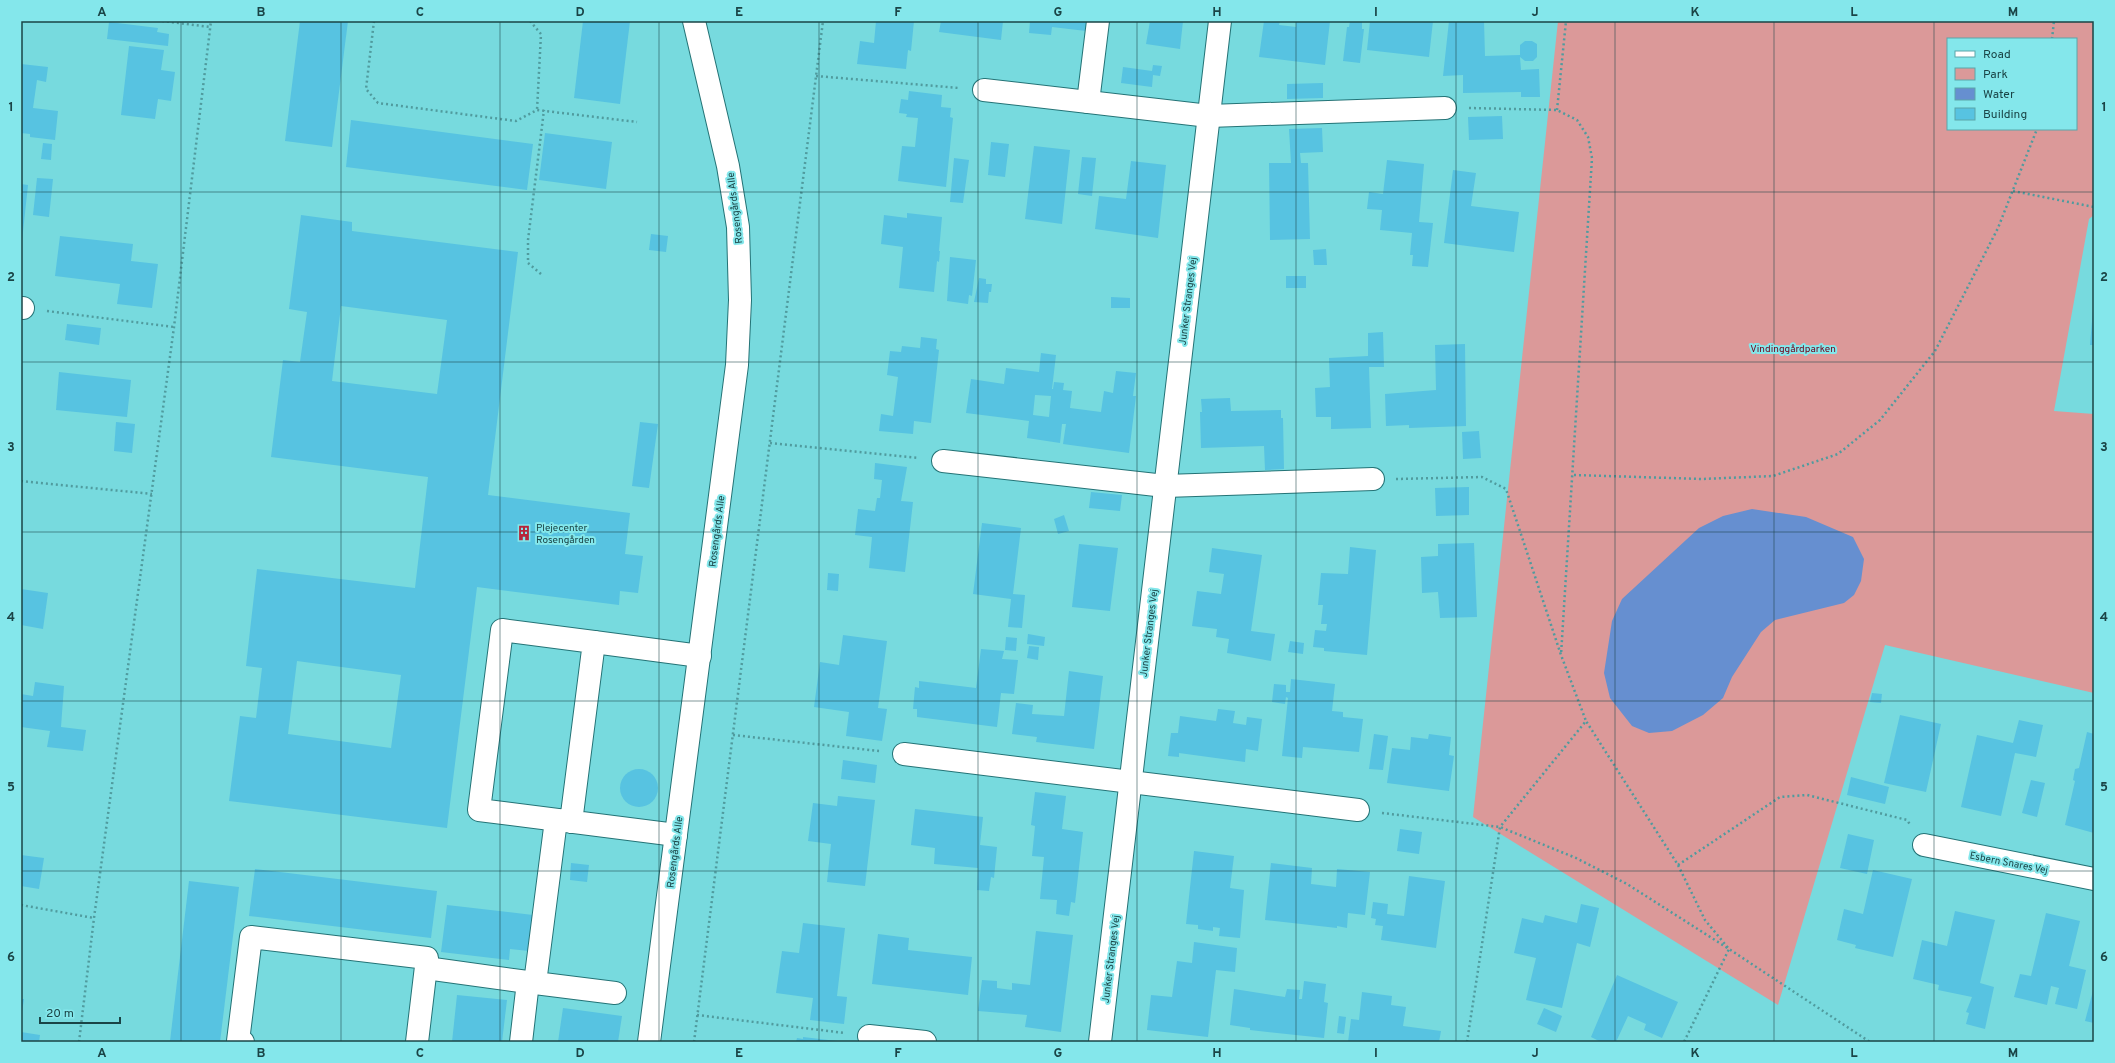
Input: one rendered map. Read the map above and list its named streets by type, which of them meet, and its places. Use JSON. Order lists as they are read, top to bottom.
{
  "streets": {
    "street": ["Rosengårds Alle", "Junker Stranges Vej", "Esbern Snares Vej"]
  },
  "parks": ["Vindinggårdparken"],
  "places": {
    "building": ["Plejecenter Rosengården"]
  },
  "legend": [
    "Road",
    "Park",
    "Water",
    "Building"
  ],
  "scale_bar": "20 m",
  "grid": {
    "columns": [
      "A",
      "B",
      "C",
      "D",
      "E",
      "F",
      "G",
      "H",
      "I",
      "J",
      "K",
      "L",
      "M"
    ],
    "rows": [
      "1",
      "2",
      "3",
      "4",
      "5",
      "6"
    ]
  }
}
